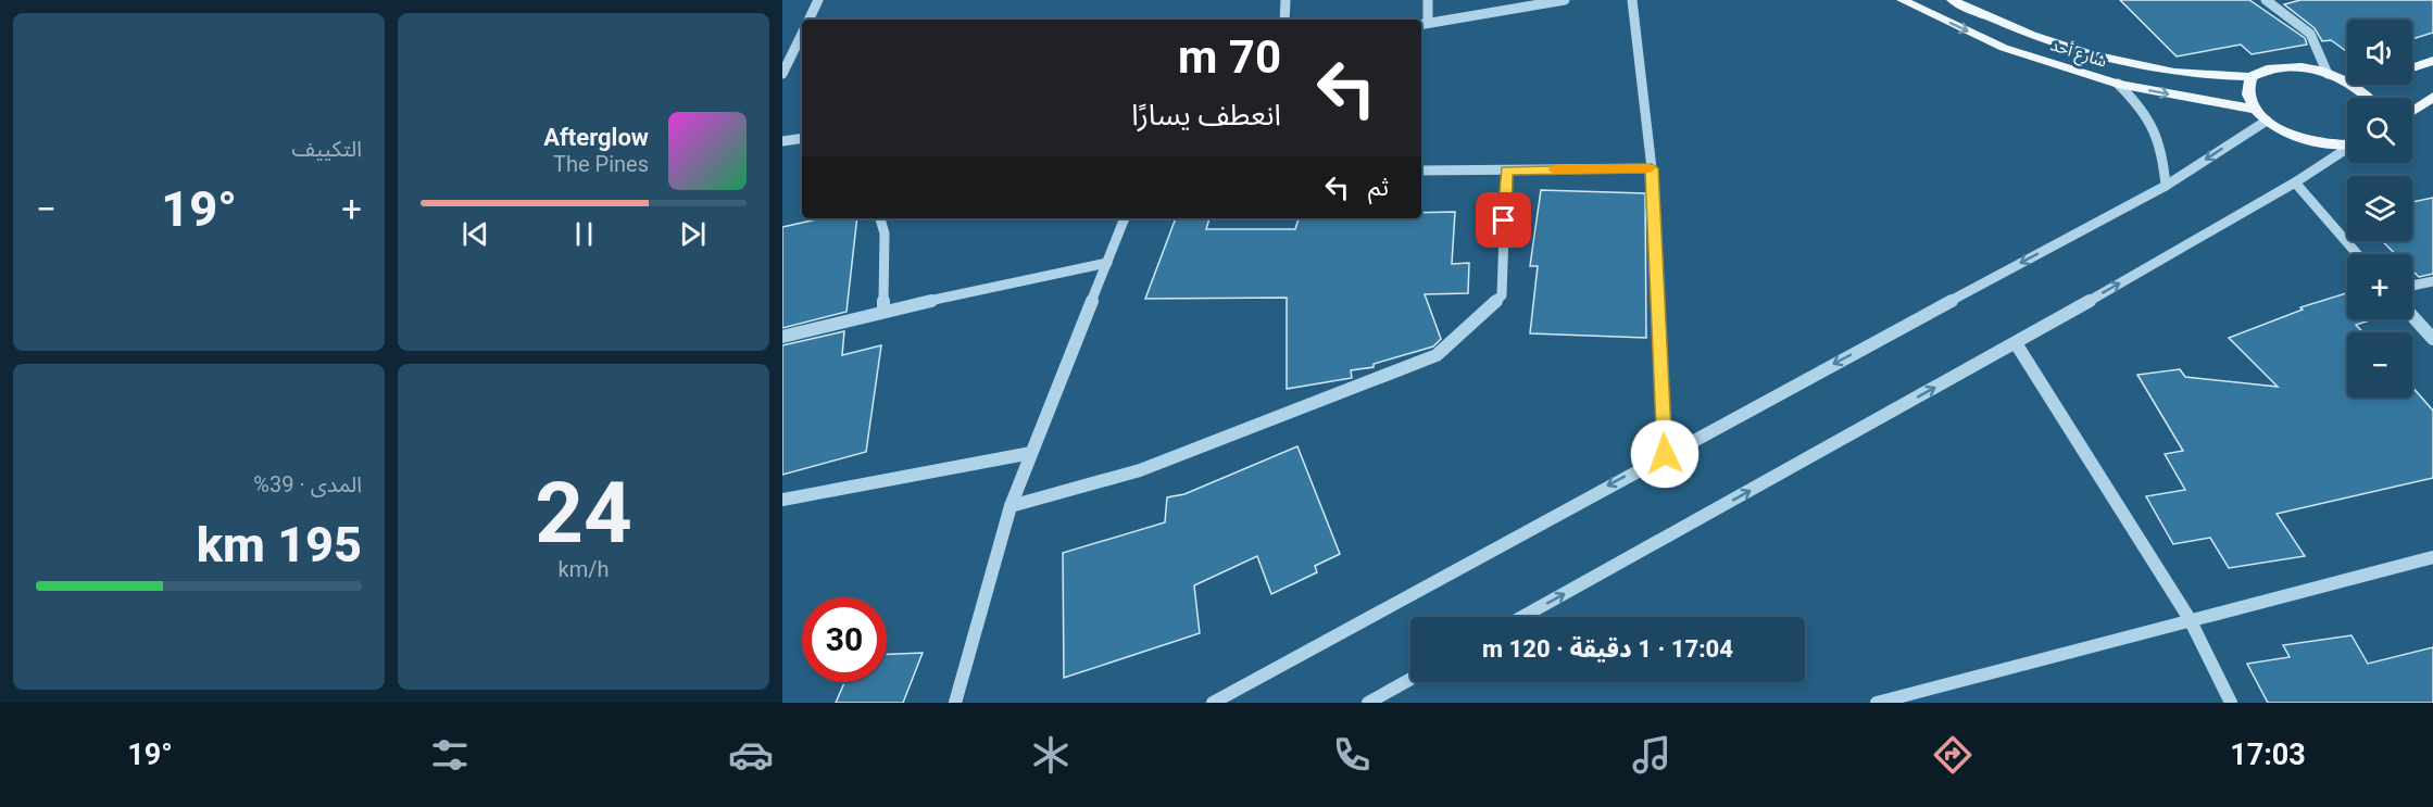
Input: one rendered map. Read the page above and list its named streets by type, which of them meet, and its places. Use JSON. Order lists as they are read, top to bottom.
{
  "streets": {
    "main road": ["شارع أحد"]
  },
  "page": {
    "tile": [
      "التكييف",
      ["24", "km/h"],
      ["المدى · 39%", "195 km"]
    ],
    "map_buttons": ["+", "−"],
    "turn": ["70 m", "انعطف يسارًا"],
    "song": ["Afterglow", "The Pines"],
    "then": "ثم",
    "heat": ["−", "19°", "+"],
    "limit": "30",
    "trip": "17:04 · 1 دقيقة · 120 m",
    "tabs": ["17:03", "19°"]
  }
}
